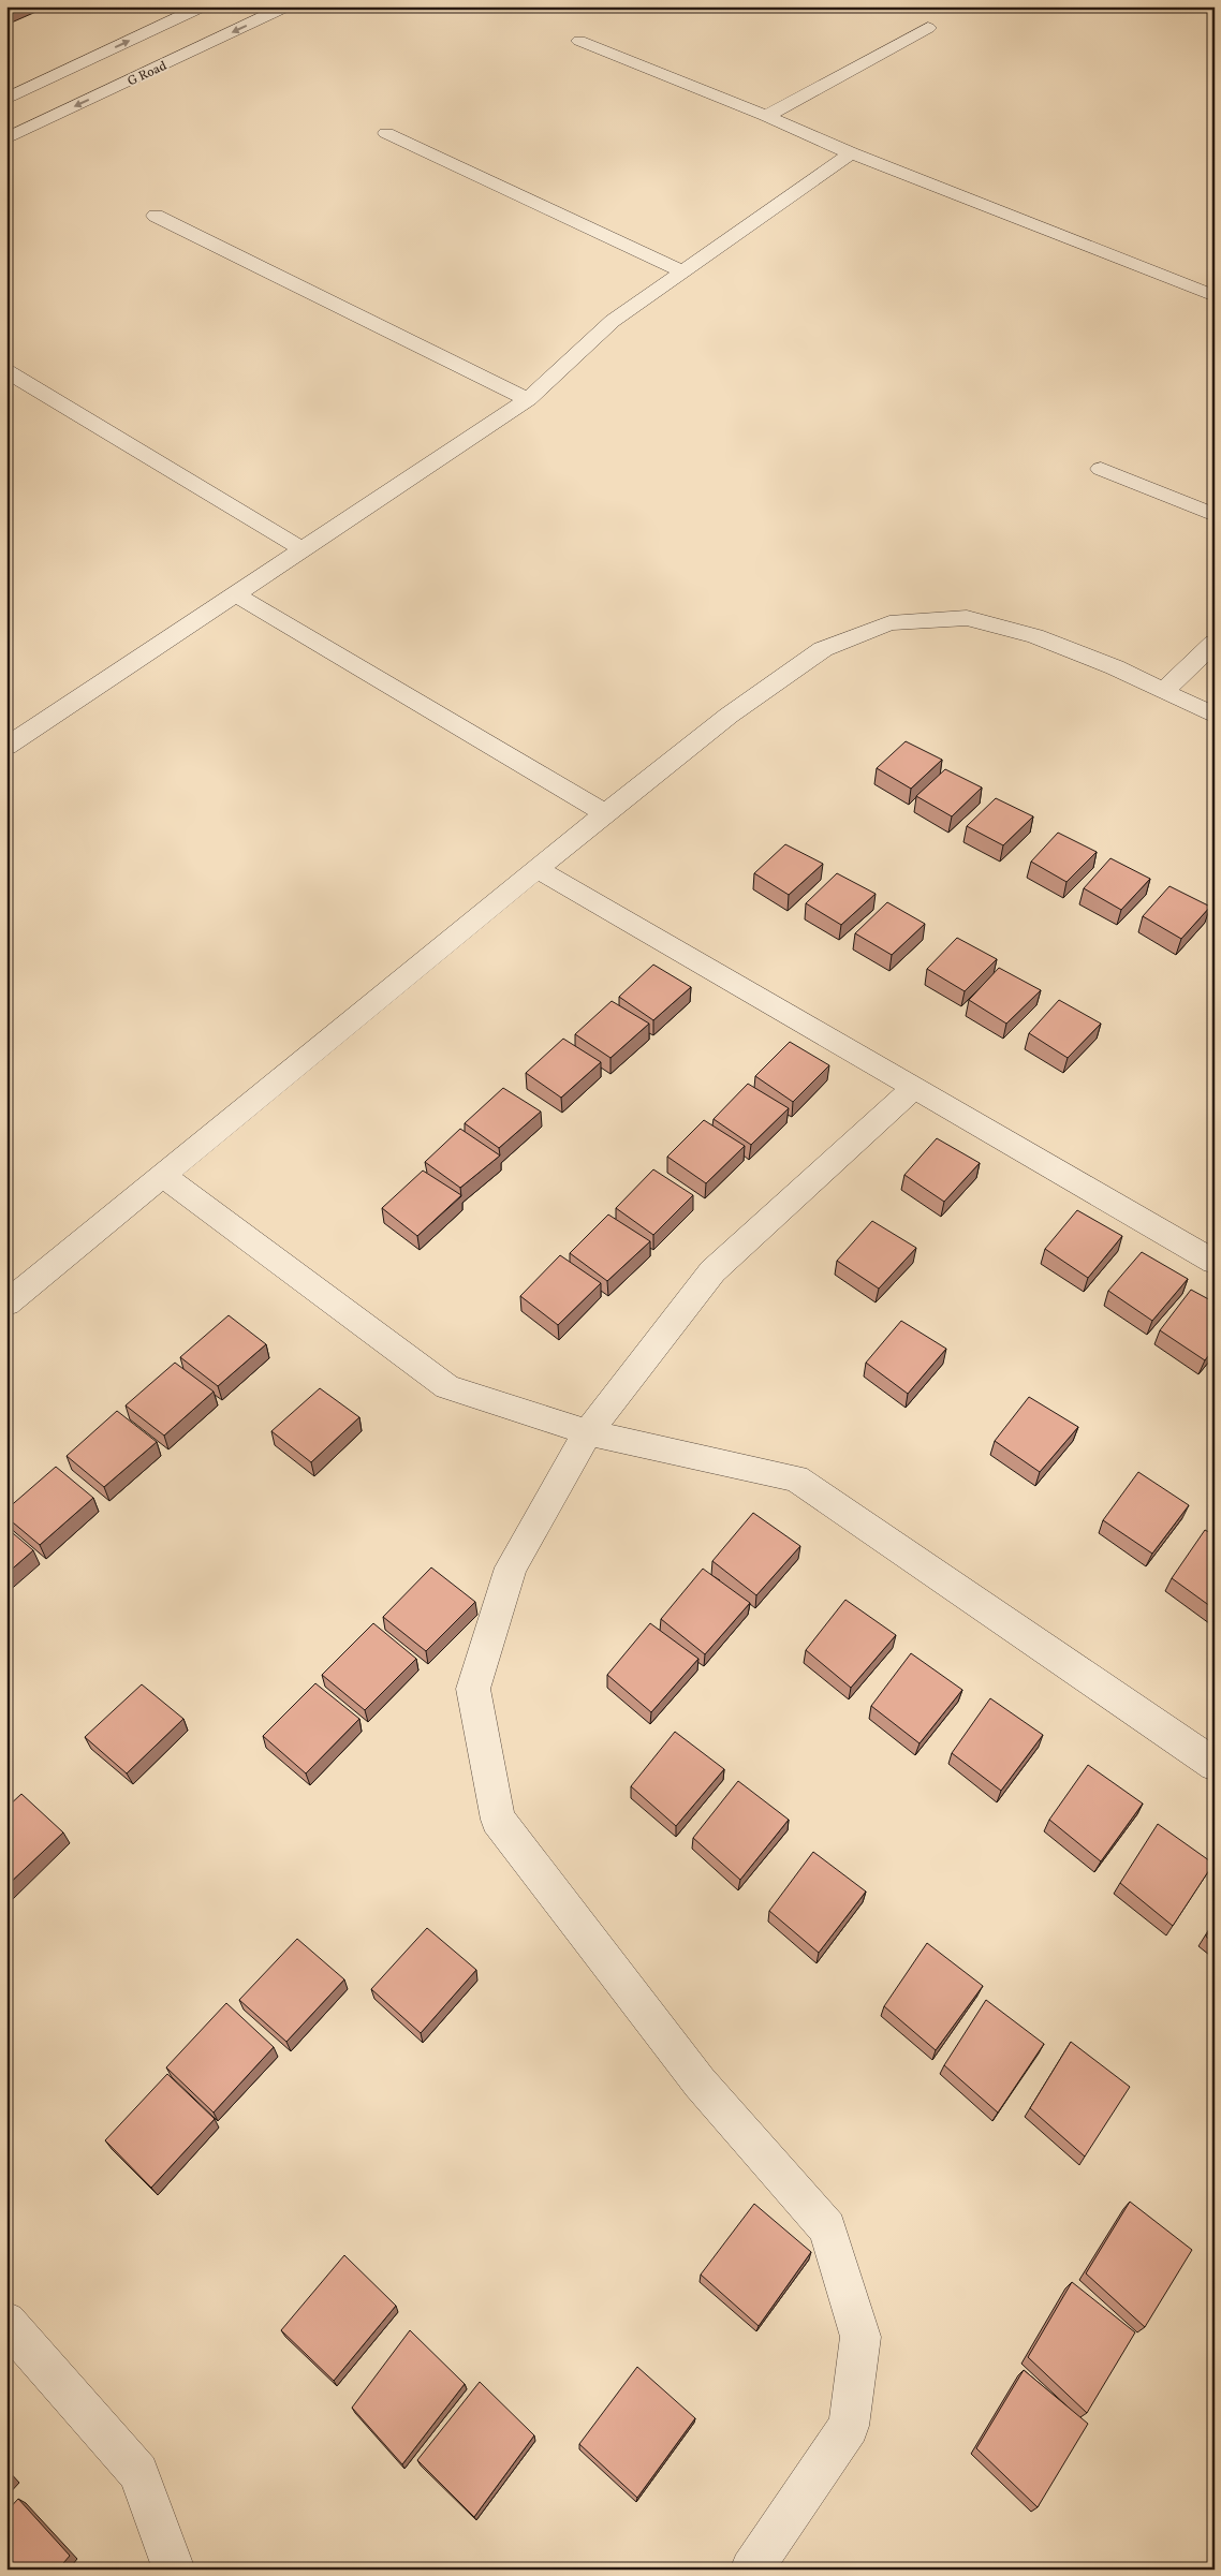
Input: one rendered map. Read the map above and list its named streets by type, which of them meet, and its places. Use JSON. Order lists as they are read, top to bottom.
{
  "streets": {
    "street": ["G Road"]
  }
}
